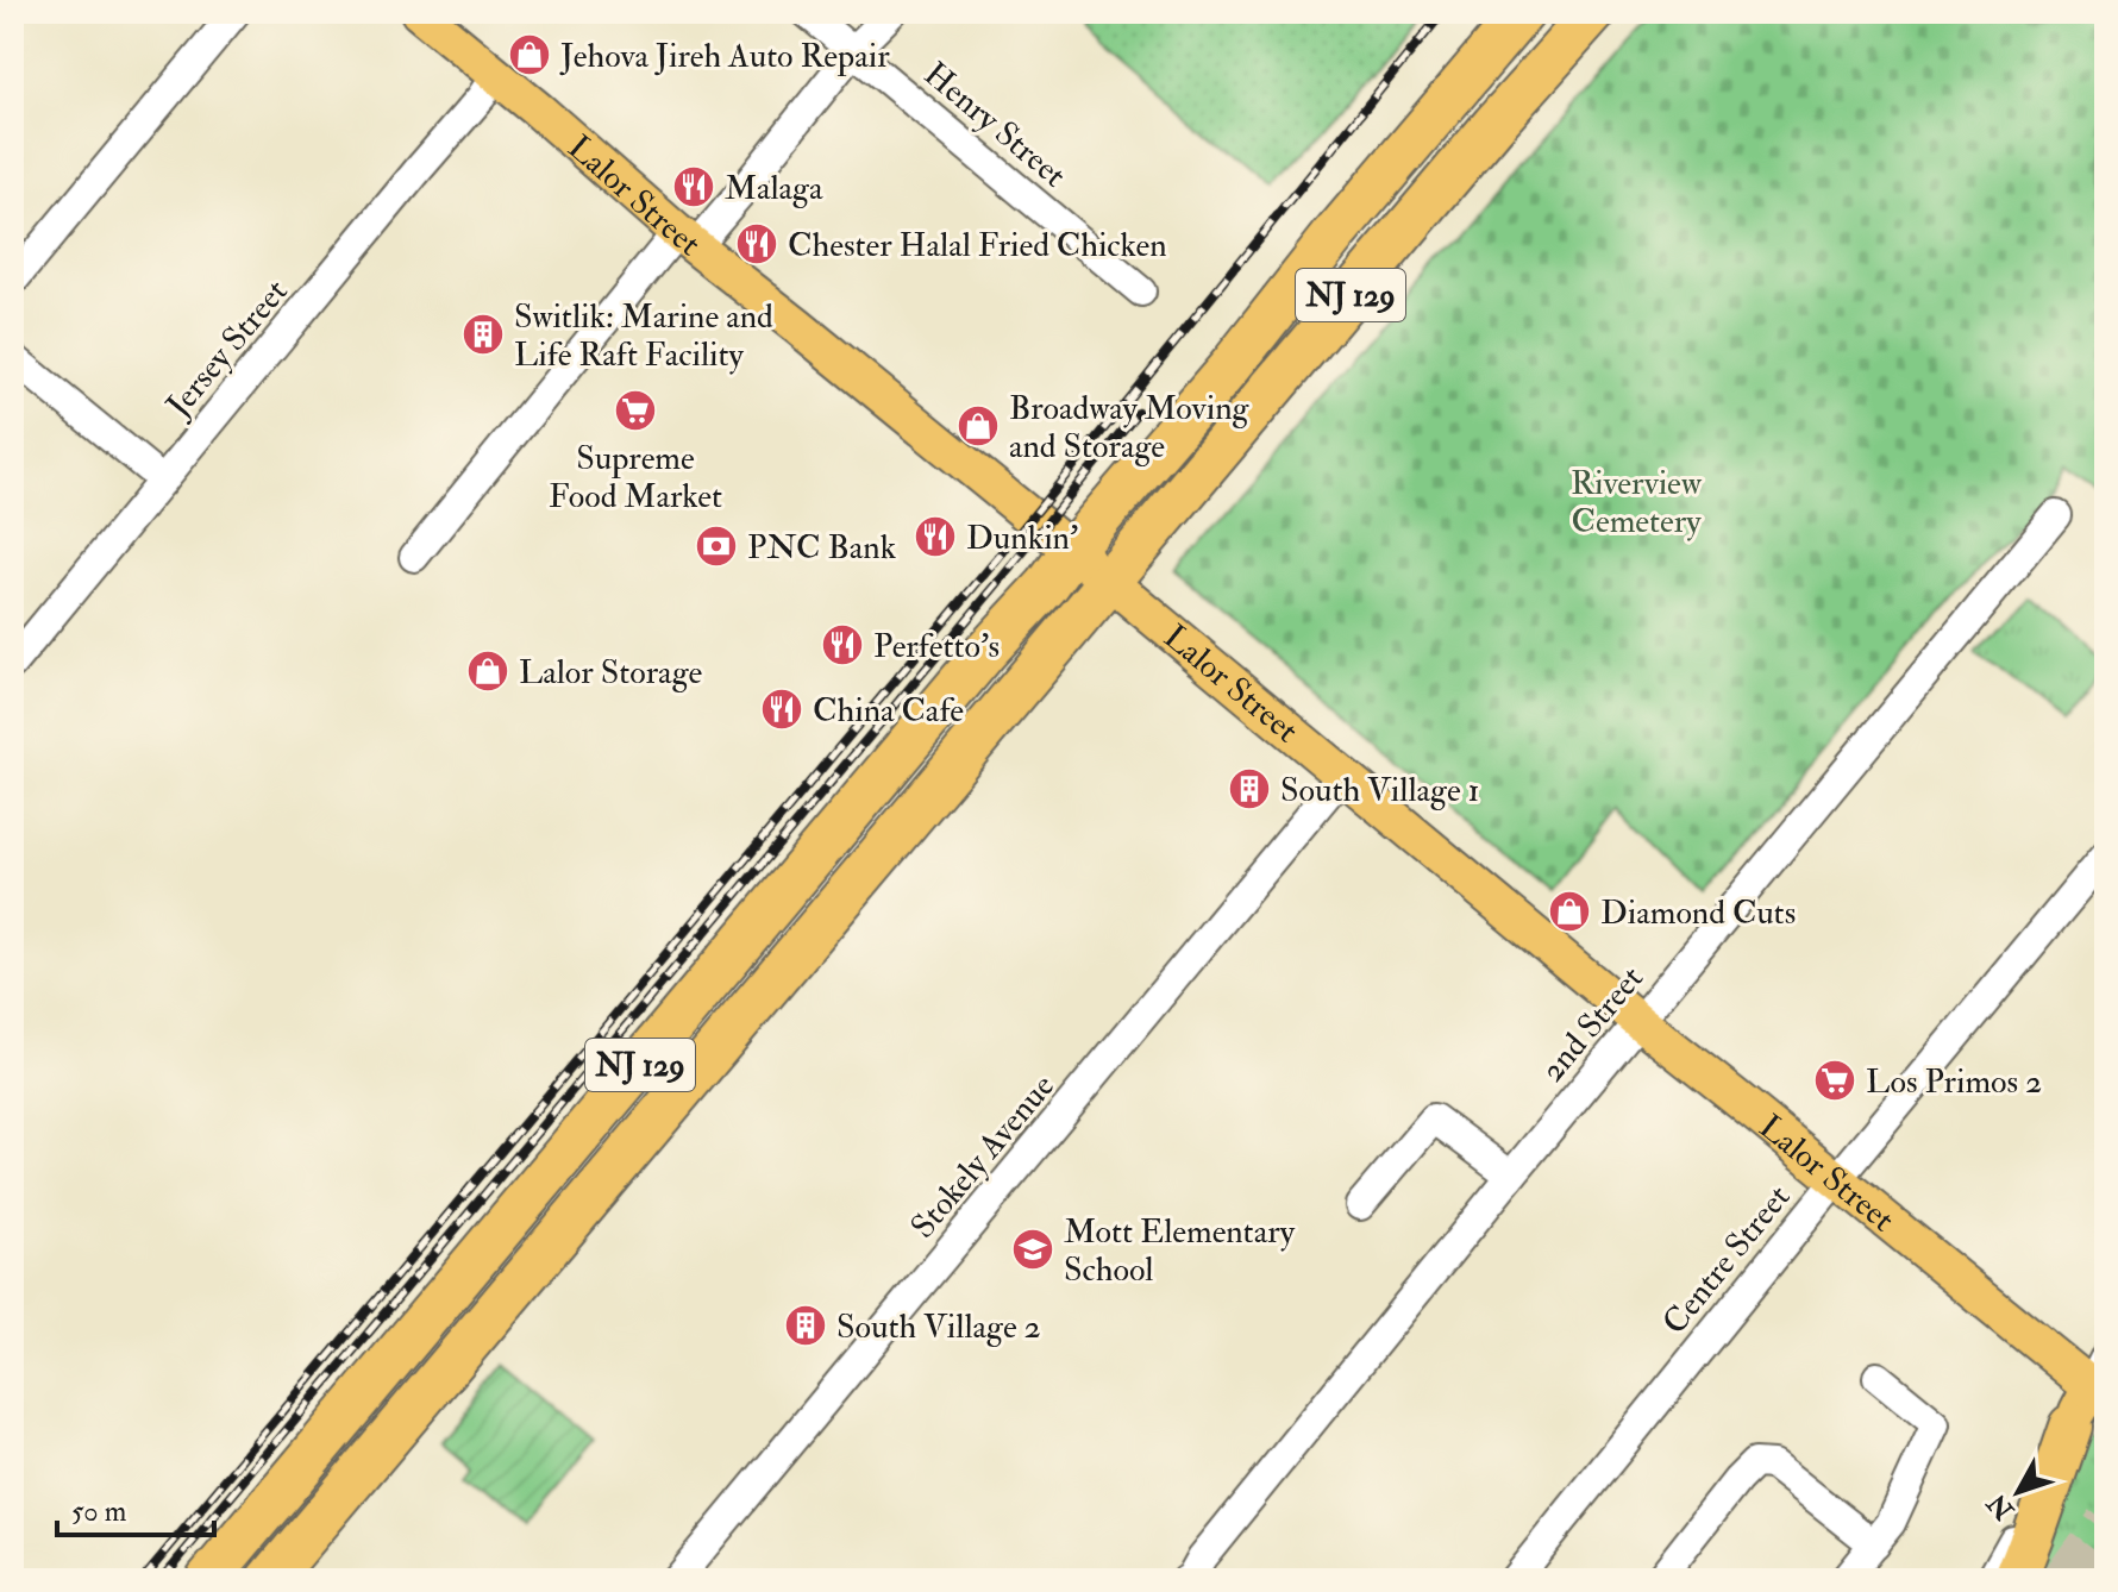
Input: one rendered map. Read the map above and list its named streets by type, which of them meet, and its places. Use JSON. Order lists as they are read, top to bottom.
{
  "streets": {
    "highway": ["NJ 129"],
    "main road": ["Lalor Street"],
    "street": [
      "Henry Street",
      "Jersey Street",
      "2nd Street",
      "Stokely Avenue",
      "Centre Street"
    ]
  },
  "crossings": [
    ["Lalor Street", "NJ 129"],
    ["Lalor Street", "Jersey Street"],
    ["Lalor Street", "2nd Street"],
    ["Lalor Street", "Stokely Avenue"],
    ["Lalor Street", "Centre Street"]
  ],
  "parks": ["Riverview Cemetery"],
  "places": {
    "shop": [
      "Jehova Jireh Auto Repair",
      "Broadway Moving and Storage",
      "Lalor Storage",
      "Diamond Cuts"
    ],
    "restaurant": [
      "Malaga",
      "Chester Halal Fried Chicken",
      "Dunkin'",
      "Perfetto's",
      "China Cafe"
    ],
    "building": ["Switlik: Marine and Life Raft Facility", "South Village 1", "South Village 2"],
    "supermarket": ["Supreme Food Market", "Los Primos 2"],
    "bank": ["PNC Bank"],
    "school or university": ["Mott Elementary School"]
  },
  "scale_bar": "50 m",
  "north": "bottom left"
}
